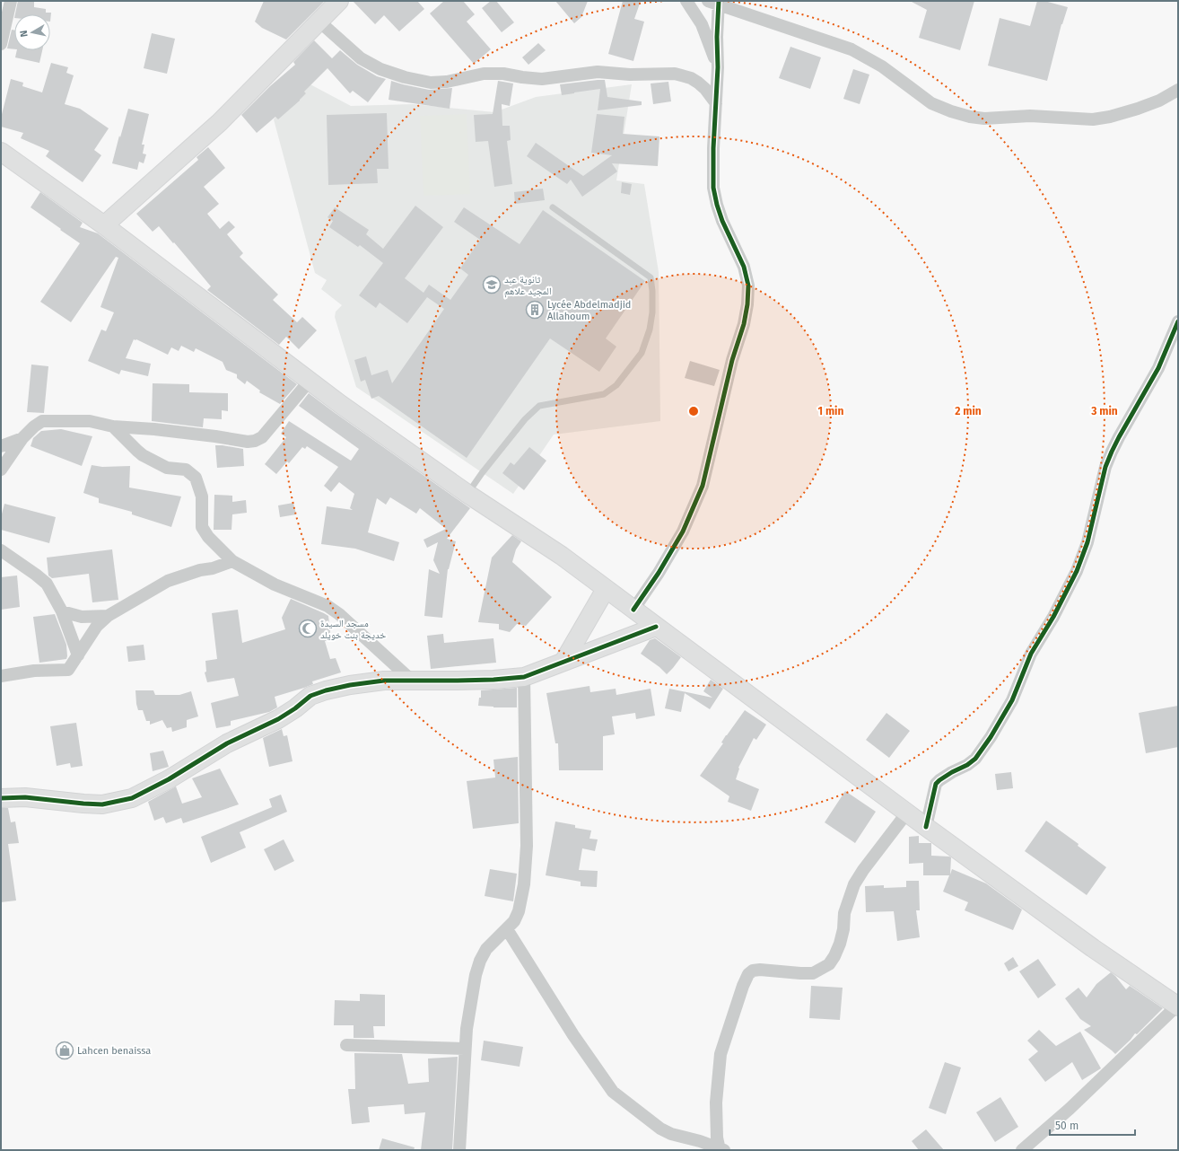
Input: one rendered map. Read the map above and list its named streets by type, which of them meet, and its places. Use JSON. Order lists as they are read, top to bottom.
{
  "places": {
    "school or university": ["ثانوية عبد المجيد علاهم"],
    "building": ["Lycée Abdelmadjid Allahoum"],
    "mosque": ["مسجد السيدة خديجة بنت خويلد"],
    "shop": ["Lahcen benaissa"]
  },
  "scale_bar": "50 m",
  "north": "left",
  "rings": ["1 min", "2 min", "3 min"]
}
